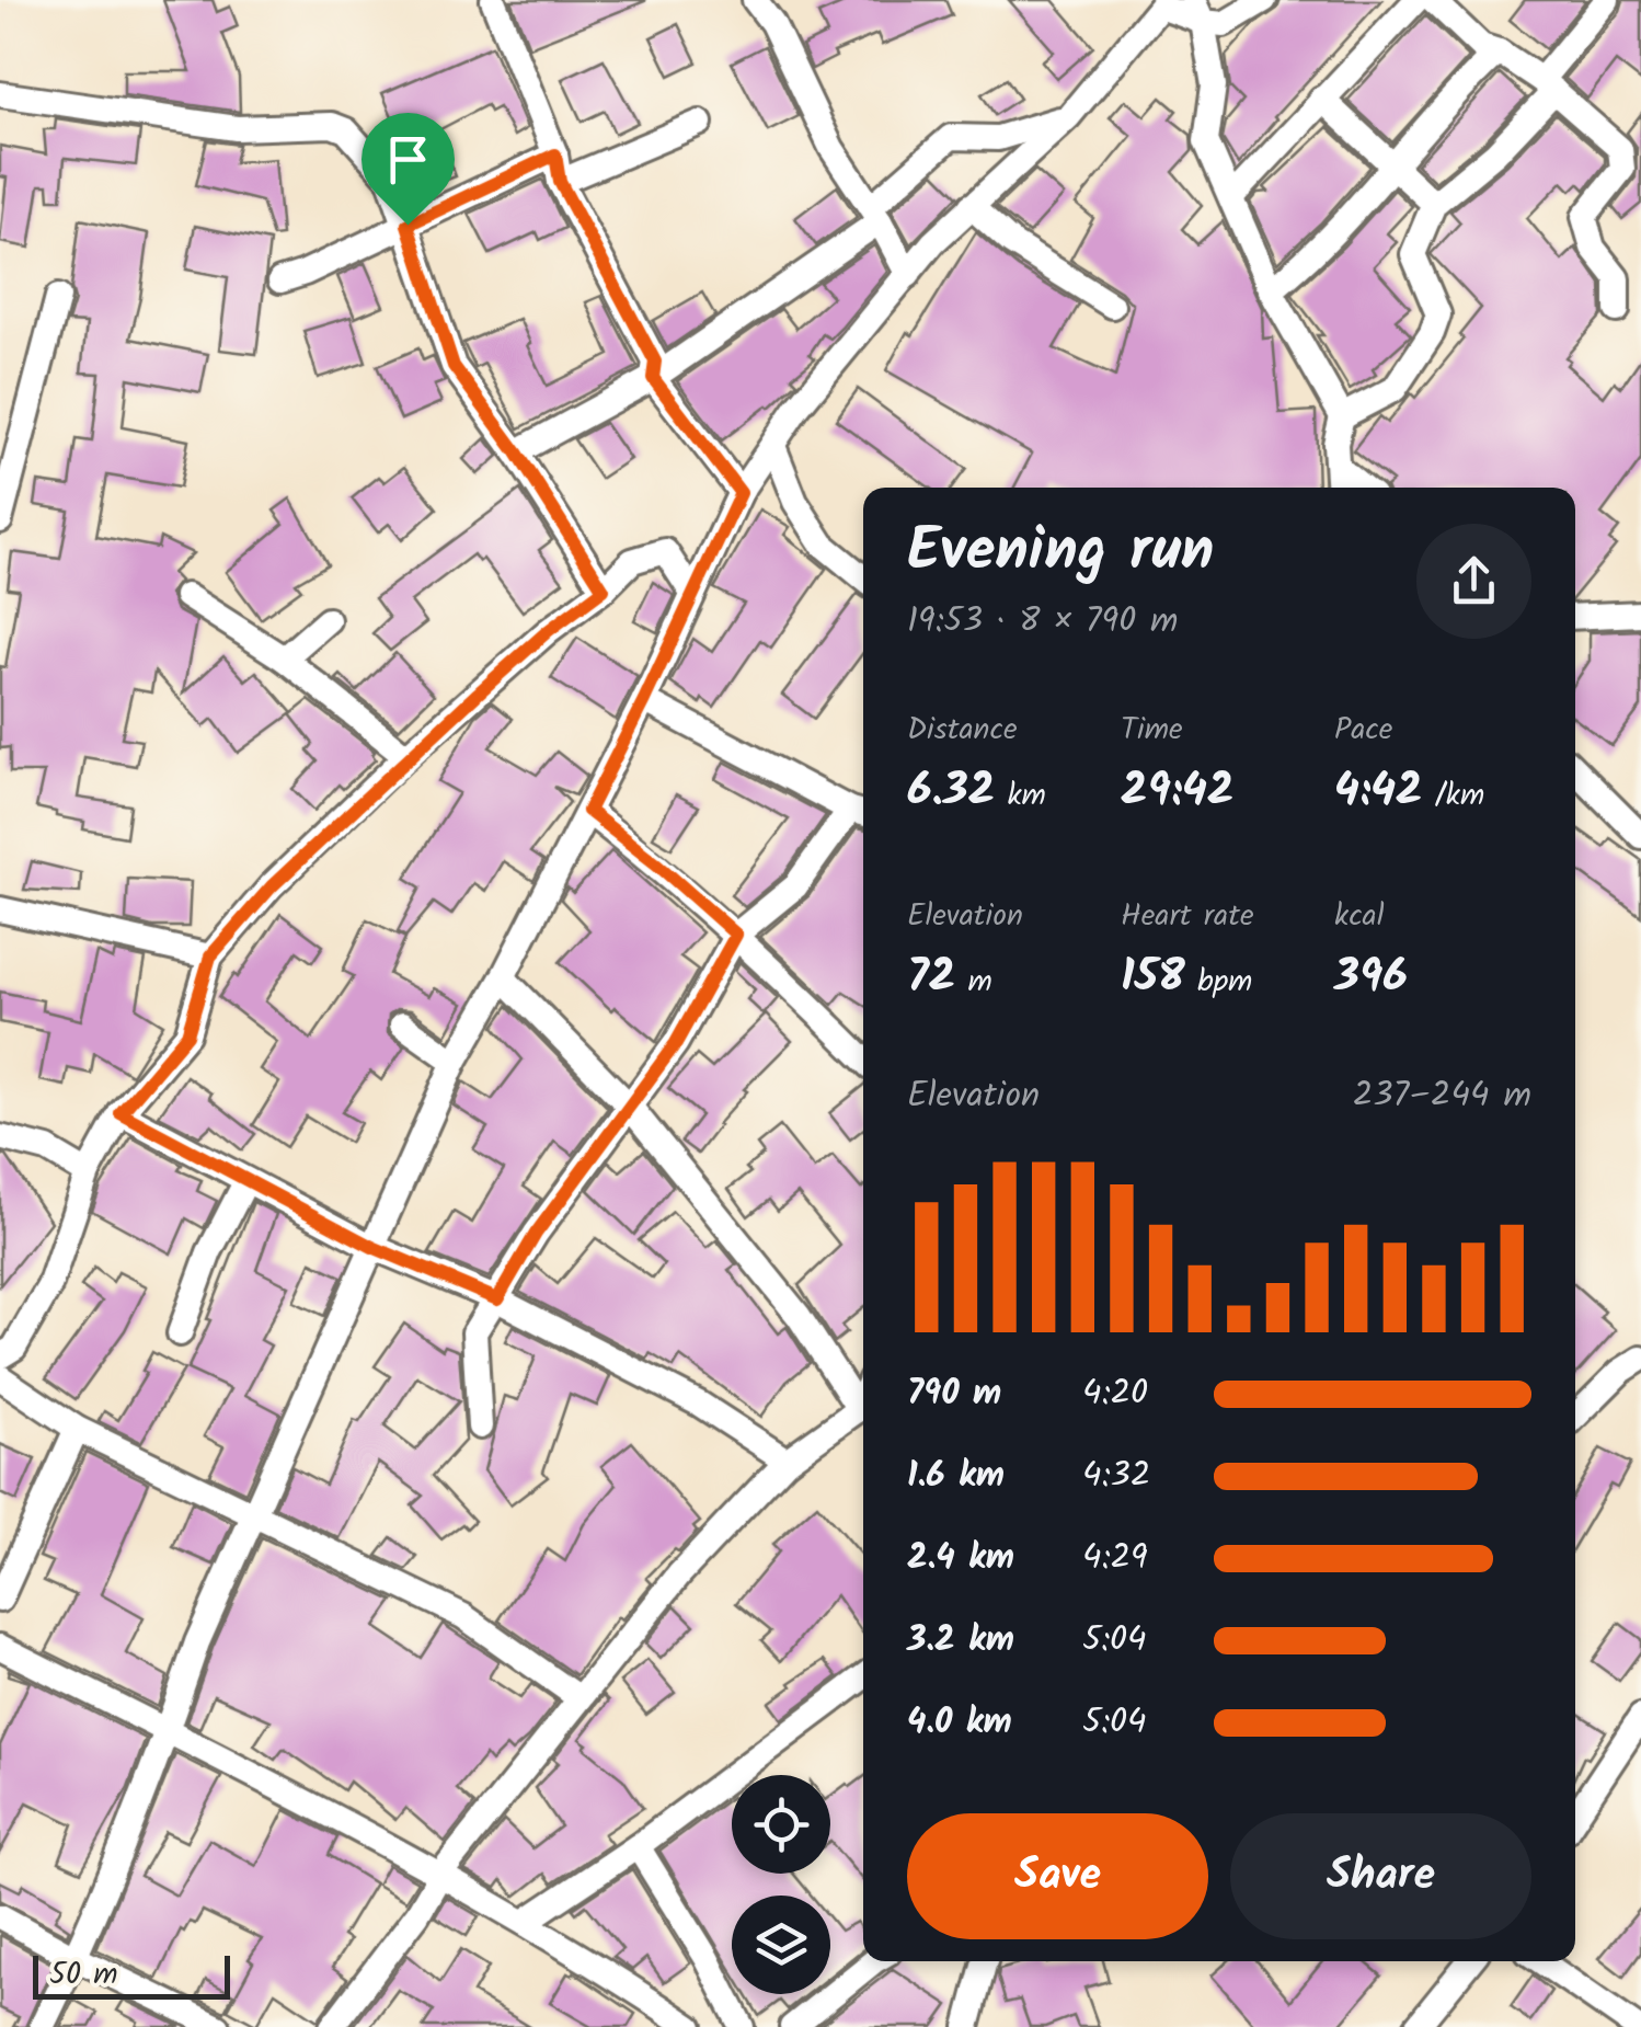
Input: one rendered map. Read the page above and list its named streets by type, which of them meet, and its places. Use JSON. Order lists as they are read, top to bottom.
{
  "scale_bar": "50 m",
  "page": {
    "heading": ["Evening run", "19:53 · 8 × 790 m"],
    "stats": [
      ["Distance", "6.32 km"],
      ["Time", "29:42"],
      ["Pace", "4:42 /km"],
      ["Elevation", "72 m"],
      ["Heart rate", "158 bpm"],
      ["kcal", "396"]
    ],
    "chart": ["Elevation", "237–244 m"],
    "list": [
      {
        "name": "790 m",
        "note": "4:20"
      },
      {
        "name": "1.6 km",
        "note": "4:32"
      },
      {
        "name": "2.4 km",
        "note": "4:29"
      },
      {
        "name": "3.2 km",
        "note": "5:04"
      },
      {
        "name": "4.0 km",
        "note": "5:04"
      }
    ],
    "buttons": ["Save", "Share"],
    "scale": "50 m"
  }
}
